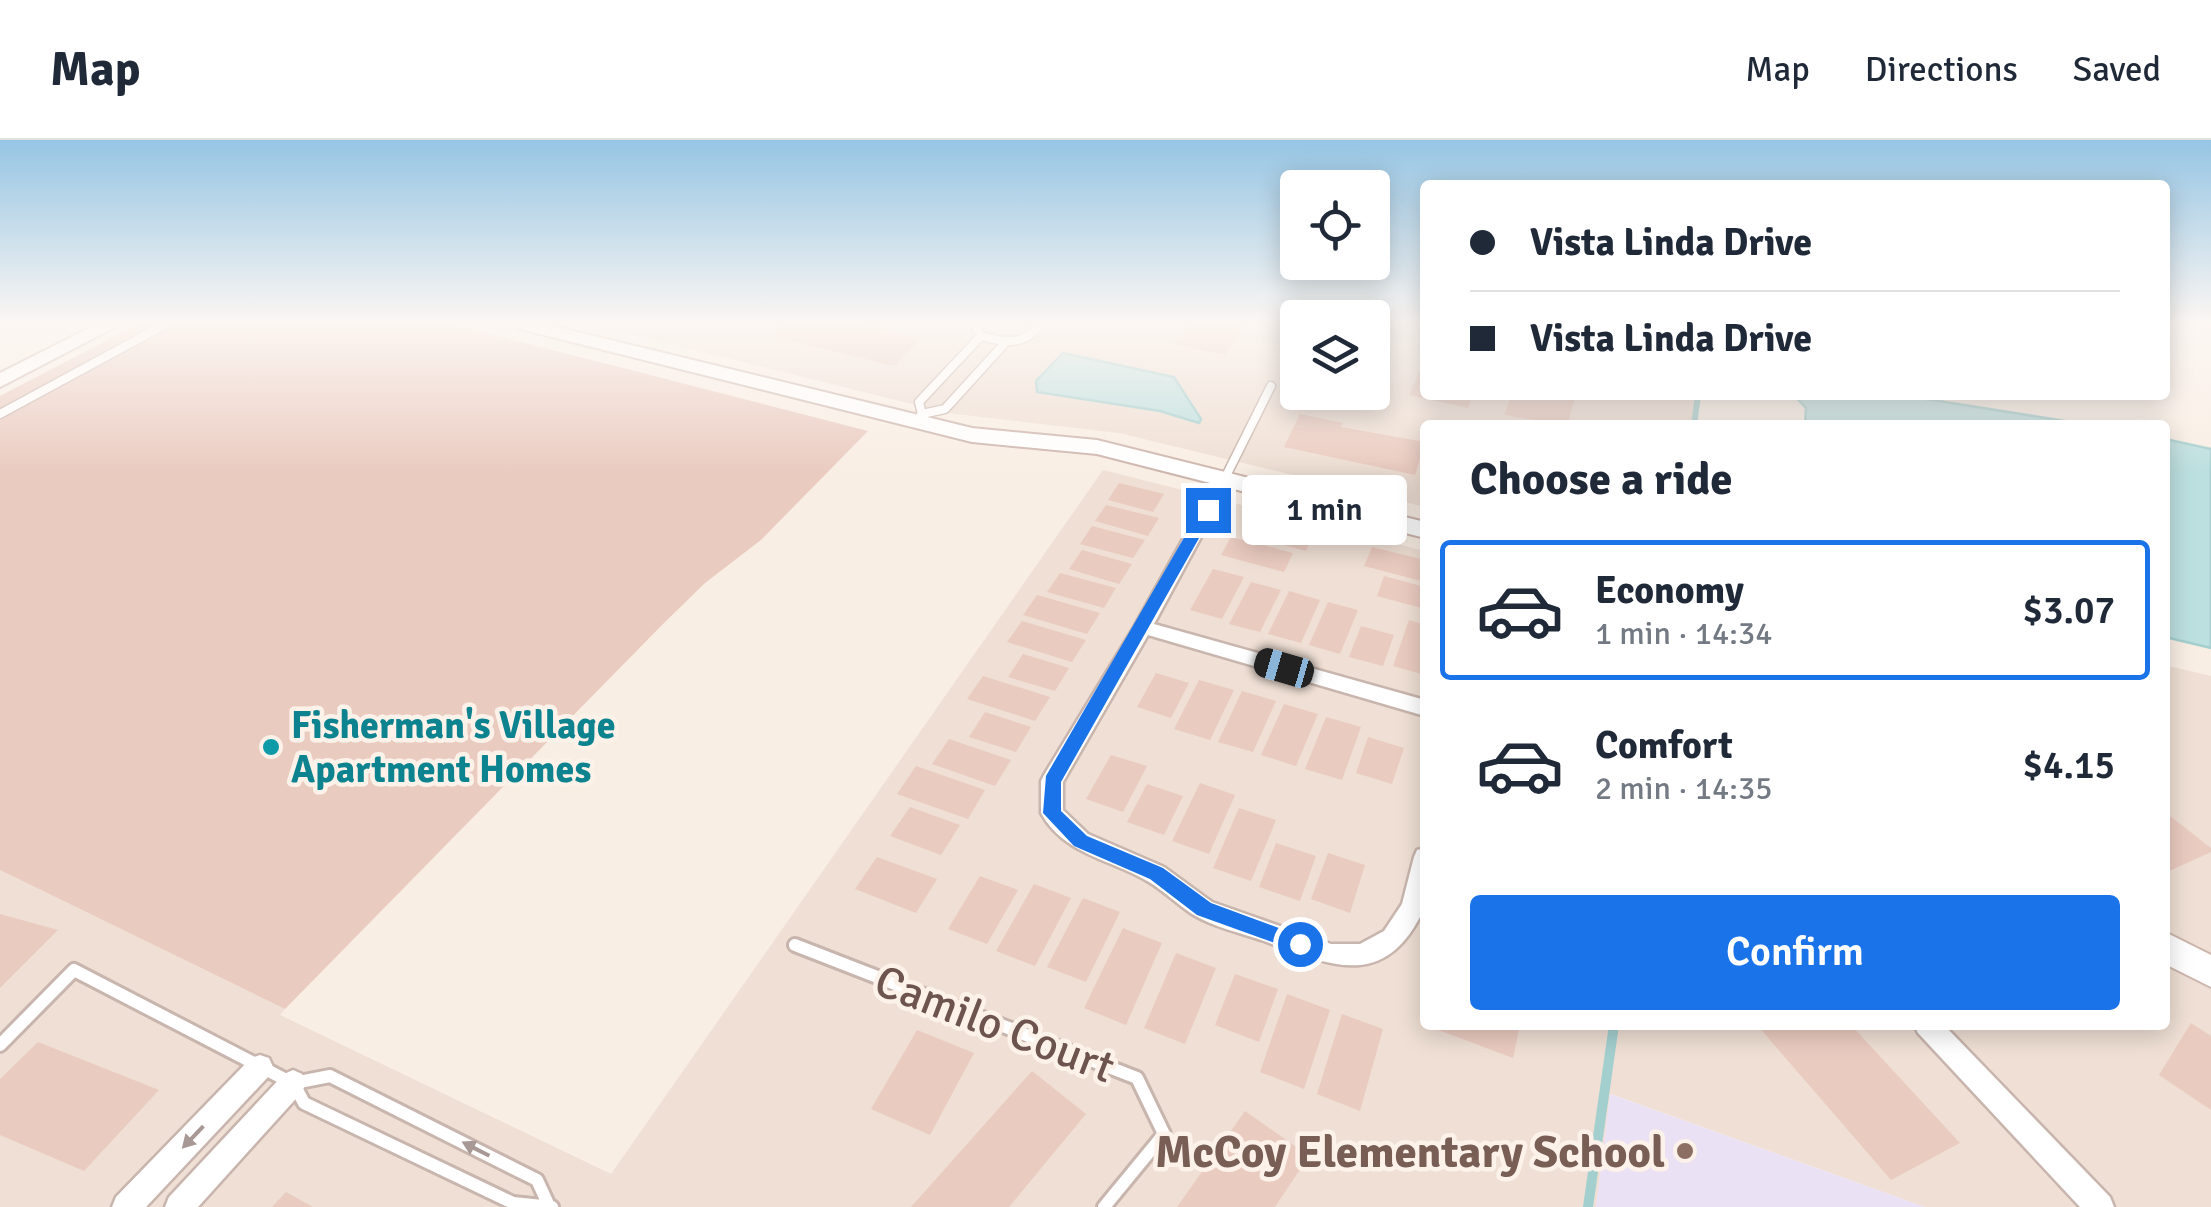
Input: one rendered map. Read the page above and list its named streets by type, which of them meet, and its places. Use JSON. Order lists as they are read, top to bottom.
{
  "streets": {
    "lane": ["Camilo Court"]
  },
  "places": ["Fisherman's Village Apartment Homes", "McCoy Elementary School"],
  "page": {
    "header": "Map",
    "nav": ["Map", "Directions", "Saved"],
    "banner": ["Vista Linda Drive", "Vista Linda Drive"],
    "heading": "Choose a ride",
    "bubble": "1 min",
    "list": [
      {
        "name": "Economy",
        "note": "1 min · 14:34",
        "value": "$3.07"
      },
      {
        "name": "Comfort",
        "note": "2 min · 14:35",
        "value": "$4.15"
      }
    ],
    "buttons": "Confirm"
  }
}
